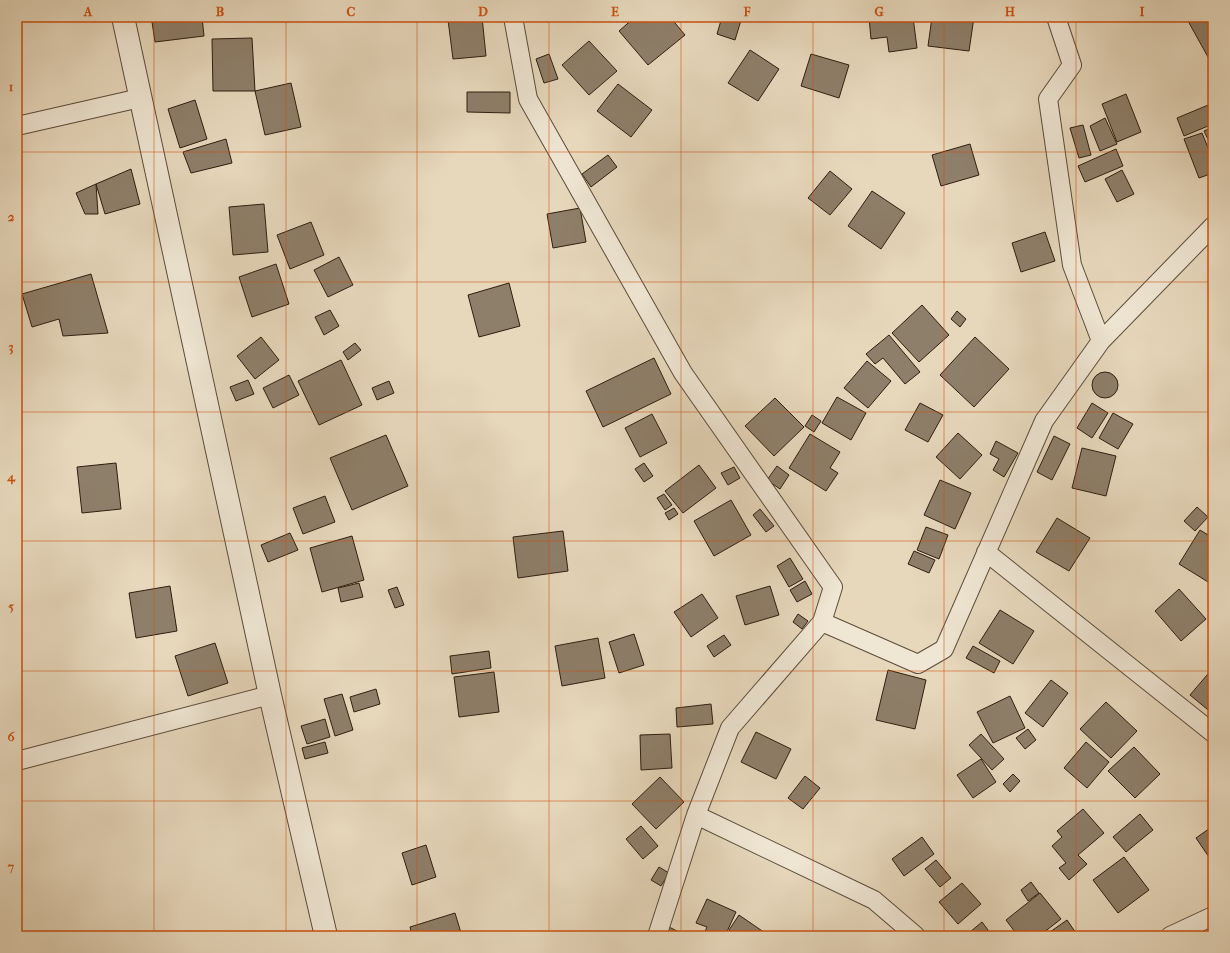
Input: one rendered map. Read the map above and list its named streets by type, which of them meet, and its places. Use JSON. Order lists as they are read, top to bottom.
{
  "grid": {
    "columns": [
      "A",
      "B",
      "C",
      "D",
      "E",
      "F",
      "G",
      "H",
      "I"
    ],
    "rows": [
      "1",
      "2",
      "3",
      "4",
      "5",
      "6",
      "7"
    ]
  }
}
